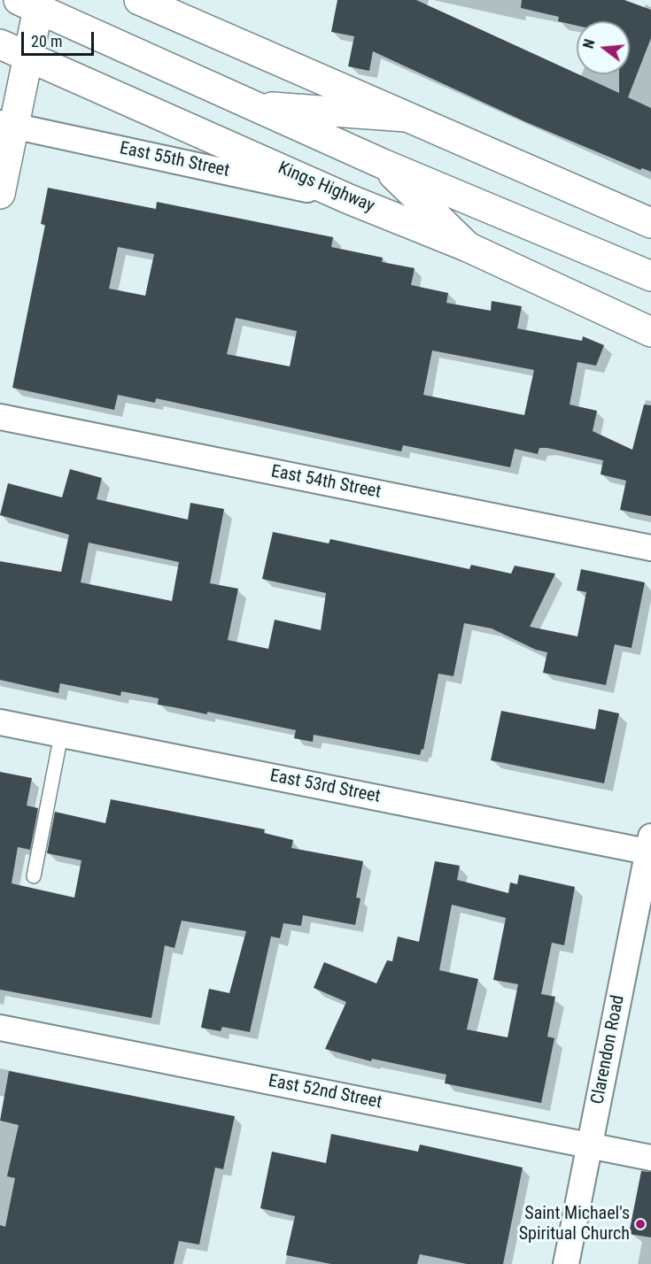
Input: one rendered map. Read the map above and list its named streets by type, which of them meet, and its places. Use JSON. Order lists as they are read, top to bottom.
{
  "streets": {
    "street": [
      "East 55th Street",
      "Kings Highway",
      "East 54th Street",
      "East 53rd Street",
      "Clarendon Road",
      "East 52nd Street"
    ]
  },
  "crossings": [
    ["East 55th Street", "Kings Highway"],
    ["East 53rd Street", "Clarendon Road"],
    ["Clarendon Road", "East 52nd Street"]
  ],
  "places": ["Saint Michael's Spiritual Church"],
  "scale_bar": "20 m",
  "north": "left"
}
